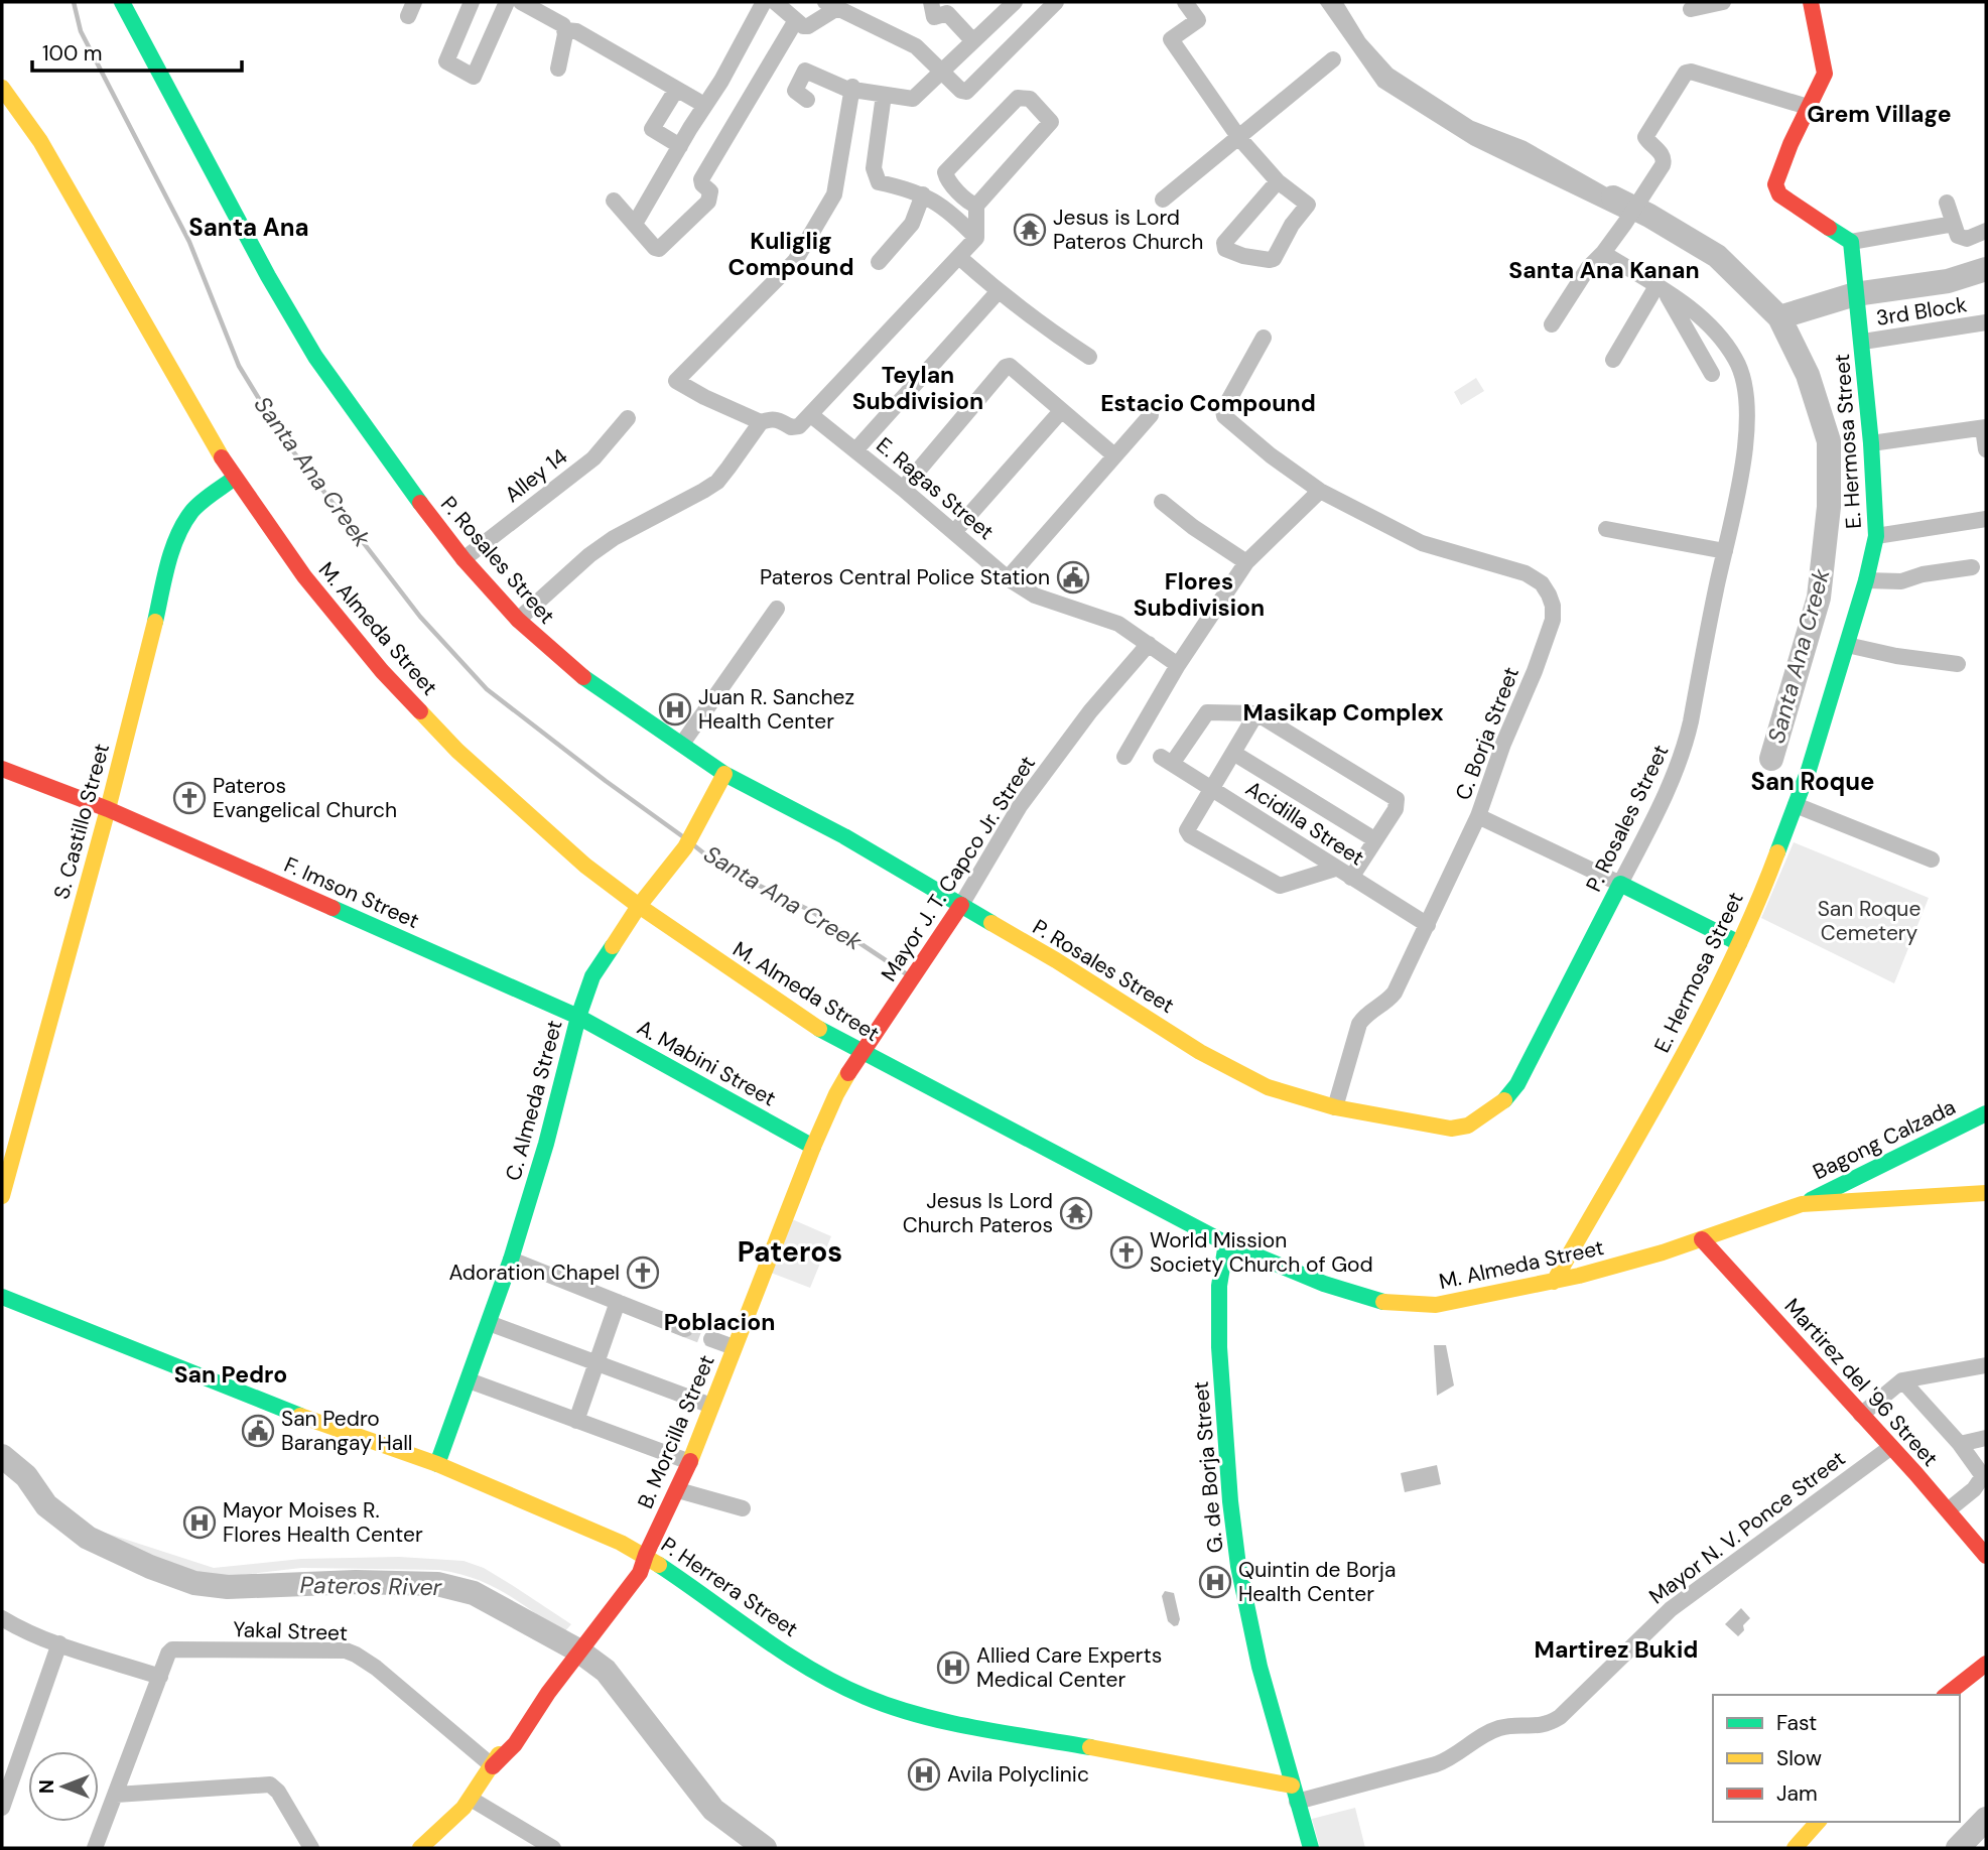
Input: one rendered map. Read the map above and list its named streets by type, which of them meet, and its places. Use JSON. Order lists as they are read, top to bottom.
{
  "streets": {
    "street": [
      "3rd Block",
      "E. Hermosa Street",
      "Alley 14",
      "E. Ragas Street",
      "P. Rosales Street",
      "M. Almeda Street",
      "C. Borja Street",
      "S. Castillo Street",
      "Acidilla Street",
      "Mayor J. T. Capco Jr. Street",
      "F. Imson Street",
      "A. Mabini Street",
      "C. Almeda Street",
      "Bagong Calzada",
      "Martirez del '96 Street",
      "B. Morcilla Street",
      "G. de Borja Street",
      "Mayor N. V. Ponce Street",
      "P. Herrera Street",
      "Yakal Street"
    ]
  },
  "crossings": [
    ["3rd Block", "E. Hermosa Street"],
    ["E. Hermosa Street", "M. Almeda Street"],
    ["Alley 14", "P. Rosales Street"],
    ["E. Ragas Street", "Mayor J. T. Capco Jr. Street"],
    ["P. Rosales Street", "C. Borja Street"],
    ["P. Rosales Street", "Mayor J. T. Capco Jr. Street"],
    ["P. Rosales Street", "C. Almeda Street"],
    ["M. Almeda Street", "S. Castillo Street"],
    ["M. Almeda Street", "Mayor J. T. Capco Jr. Street"],
    ["M. Almeda Street", "C. Almeda Street"],
    ["M. Almeda Street", "Bagong Calzada"],
    ["M. Almeda Street", "Martirez del '96 Street"],
    ["M. Almeda Street", "B. Morcilla Street"],
    ["M. Almeda Street", "G. de Borja Street"],
    ["C. Borja Street", "Acidilla Street"],
    ["S. Castillo Street", "F. Imson Street"],
    ["Mayor J. T. Capco Jr. Street", "B. Morcilla Street"],
    ["F. Imson Street", "A. Mabini Street"],
    ["F. Imson Street", "C. Almeda Street"],
    ["A. Mabini Street", "C. Almeda Street"],
    ["A. Mabini Street", "B. Morcilla Street"],
    ["C. Almeda Street", "P. Herrera Street"],
    ["Martirez del '96 Street", "Mayor N. V. Ponce Street"],
    ["B. Morcilla Street", "P. Herrera Street"],
    ["B. Morcilla Street", "Yakal Street"],
    ["G. de Borja Street", "Mayor N. V. Ponce Street"],
    ["G. de Borja Street", "P. Herrera Street"],
    ["Mayor N. V. Ponce Street", "P. Herrera Street"]
  ],
  "districts": [
    "Grem Village",
    "Santa Ana",
    "Kuliglig Compound",
    "Santa Ana Kanan",
    "Teylan Subdivision",
    "Estacio Compound",
    "Flores Subdivision",
    "Masikap Complex",
    "San Roque",
    "Pateros",
    "Poblacion",
    "San Pedro",
    "Martirez Bukid"
  ],
  "water": ["Santa Ana Creek", "Pateros River"],
  "parks": ["San Roque Cemetery"],
  "places": {
    "temple": ["Jesus is Lord Pateros Church", "Jesus Is Lord Church Pateros"],
    "public building": ["Pateros Central Police Station", "San Pedro Barangay Hall"],
    "hospital": [
      "Juan R. Sanchez Health Center",
      "Mayor Moises R. Flores Health Center",
      "Quintin de Borja Health Center",
      "Allied Care Experts Medical Center",
      "Avila Polyclinic"
    ],
    "church": ["Pateros Evangelical Church", "World Mission Society Church of God", "Adoration Chapel"]
  },
  "legend": ["Fast", "Slow", "Jam"],
  "scale_bar": "100 m",
  "north": "left"
}
